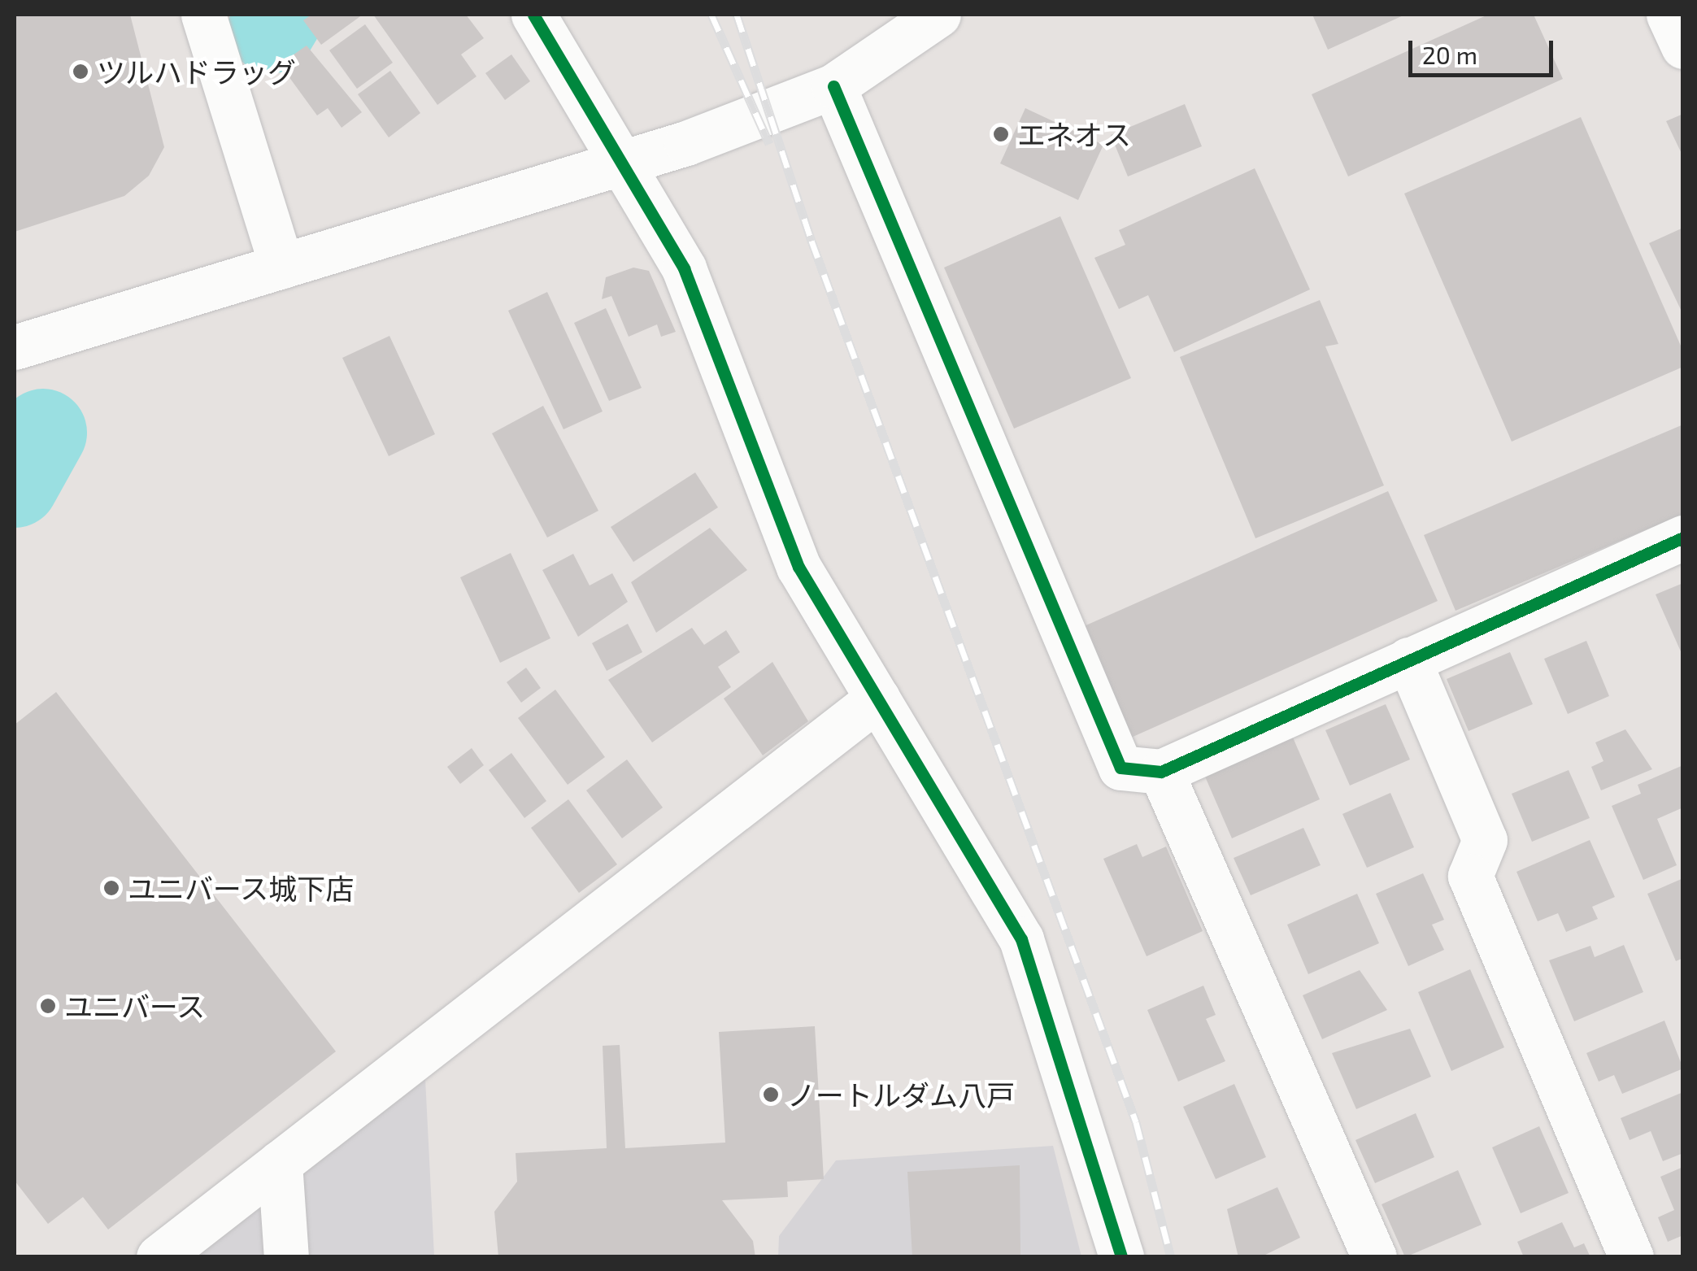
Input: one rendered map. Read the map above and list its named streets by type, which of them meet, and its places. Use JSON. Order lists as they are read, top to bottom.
{
  "places": [
    "ツルハドラッグ",
    "エネオス",
    "ユニバース城下店",
    "ユニバース",
    "ノートルダム八戸"
  ],
  "scale_bar": "20 m"
}
